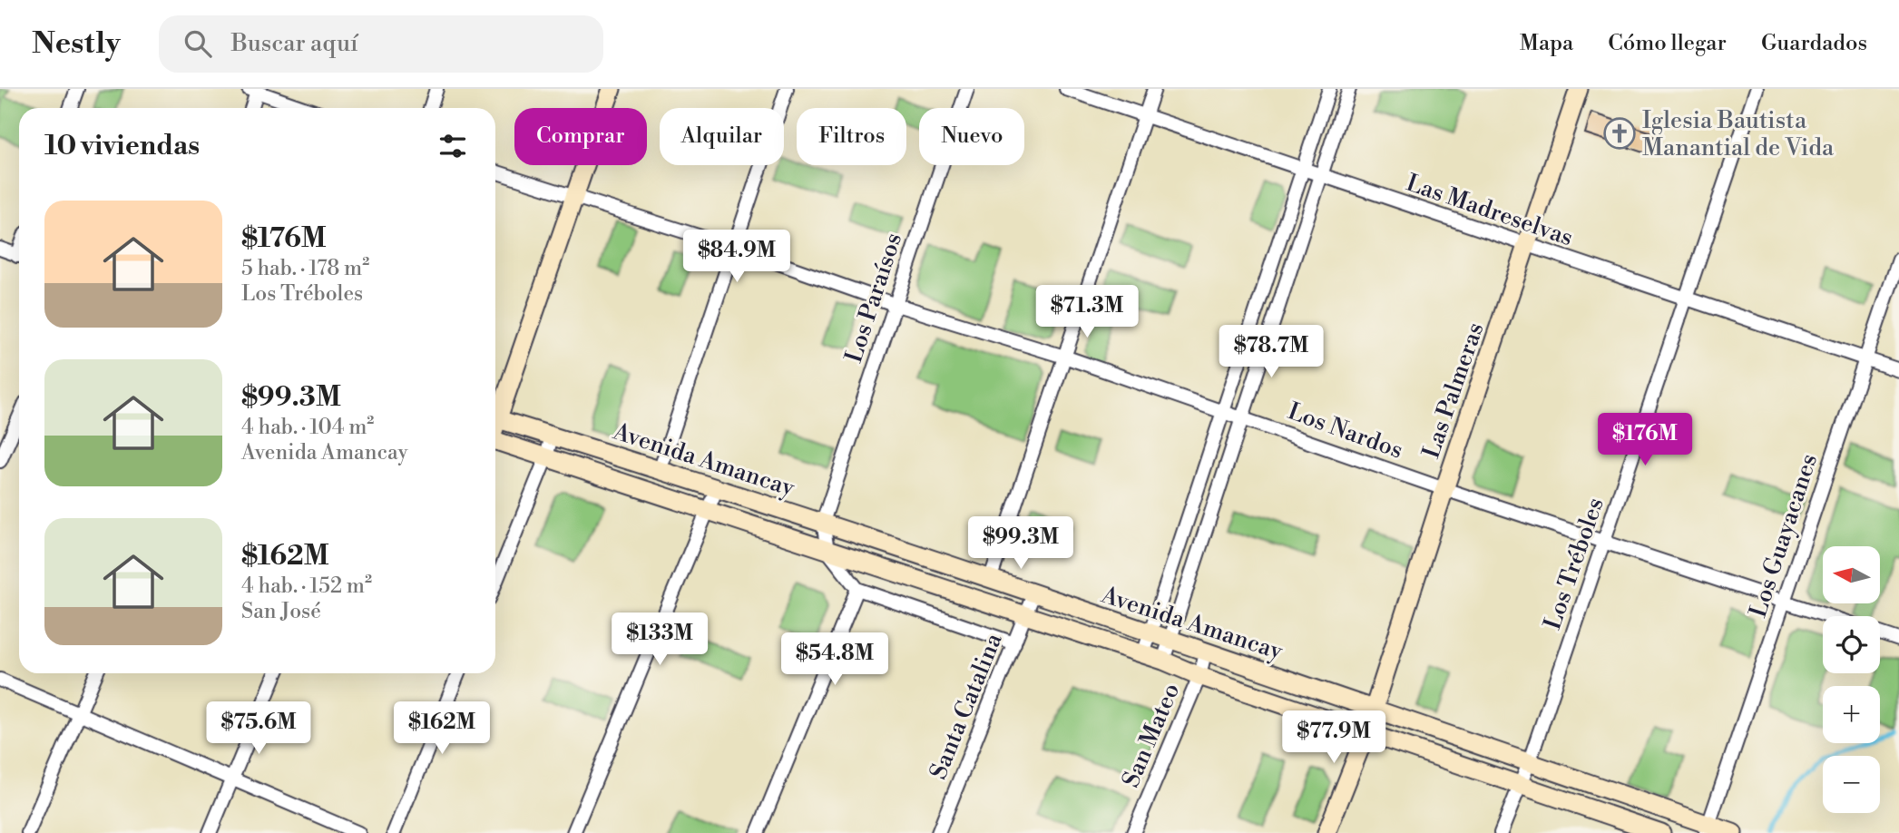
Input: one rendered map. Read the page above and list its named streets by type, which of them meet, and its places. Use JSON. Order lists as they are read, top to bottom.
{
  "streets": {
    "street": [
      "Las Madreselvas",
      "Los Paraísos",
      "Las Palmeras",
      "Los Nardos",
      "Avenida Amancay",
      "Los Guayacanes",
      "Los Tréboles",
      "Santa Catalina",
      "San Mateo"
    ]
  },
  "crossings": [
    ["Las Madreselvas", "Las Palmeras"],
    ["Las Madreselvas", "Los Guayacanes"],
    ["Las Madreselvas", "Los Tréboles"],
    ["Los Paraísos", "Los Nardos"],
    ["Los Paraísos", "Avenida Amancay"],
    ["Las Palmeras", "Los Nardos"],
    ["Las Palmeras", "Avenida Amancay"],
    ["Los Nardos", "Los Guayacanes"],
    ["Los Nardos", "Los Tréboles"],
    ["Avenida Amancay", "Los Guayacanes"],
    ["Avenida Amancay", "Los Tréboles"],
    ["Avenida Amancay", "Santa Catalina"],
    ["Avenida Amancay", "San Mateo"]
  ],
  "places": {
    "church": ["Iglesia Bautista Manantial de Vida"]
  },
  "north": "left",
  "page": {
    "header": "Nestly",
    "search": "Buscar aquí",
    "nav": ["Mapa", "Cómo llegar", "Guardados"],
    "chip": [
      "Comprar",
      "Alquilar",
      "Filtros",
      "Nuevo"
    ],
    "heading": "10 viviendas",
    "list": [
      {
        "name": "$176M",
        "note": "5 hab. · 178 m² · Los Tréboles"
      },
      {
        "name": "$99.3M",
        "note": "4 hab. · 104 m² · Avenida Amancay"
      },
      {
        "name": "$162M",
        "note": "4 hab. · 152 m² · San José"
      }
    ],
    "price": [
      "$84.9M",
      "$71.3M",
      "$78.7M",
      "$176M",
      "$99.3M",
      "$133M",
      "$54.8M",
      "$75.6M",
      "$162M",
      "$77.9M"
    ],
    "map_buttons": ["+", "−"]
  }
}
